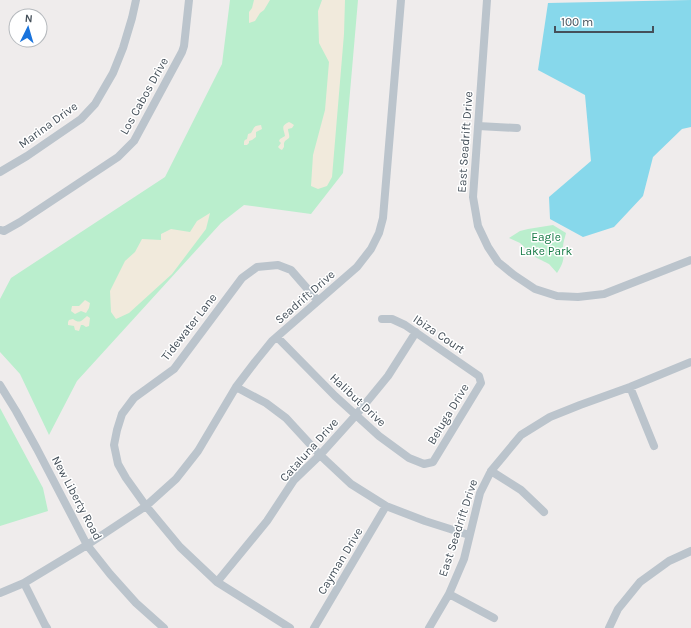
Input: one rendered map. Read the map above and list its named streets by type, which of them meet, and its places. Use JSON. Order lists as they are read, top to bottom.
{
  "streets": {
    "street": [
      "Los Cabos Drive",
      "Marina Drive",
      "East Seadrift Drive",
      "Seadrift Drive",
      "Tidewater Lane",
      "Ibiza Court",
      "Halibut Drive",
      "Beluga Drive",
      "Cataluna Drive",
      "New Liberty Road",
      "Cayman Drive"
    ]
  },
  "crossings": [
    ["Seadrift Drive", "Tidewater Lane"],
    ["Seadrift Drive", "Halibut Drive"],
    ["Seadrift Drive", "New Liberty Road"],
    ["Tidewater Lane", "Cataluna Drive"],
    ["Ibiza Court", "Beluga Drive"],
    ["Ibiza Court", "Cataluna Drive"],
    ["Halibut Drive", "Beluga Drive"],
    ["Halibut Drive", "Cataluna Drive"]
  ],
  "parks": ["Eagle Lake Park"],
  "scale_bar": "100 m",
  "north": "top"
}
